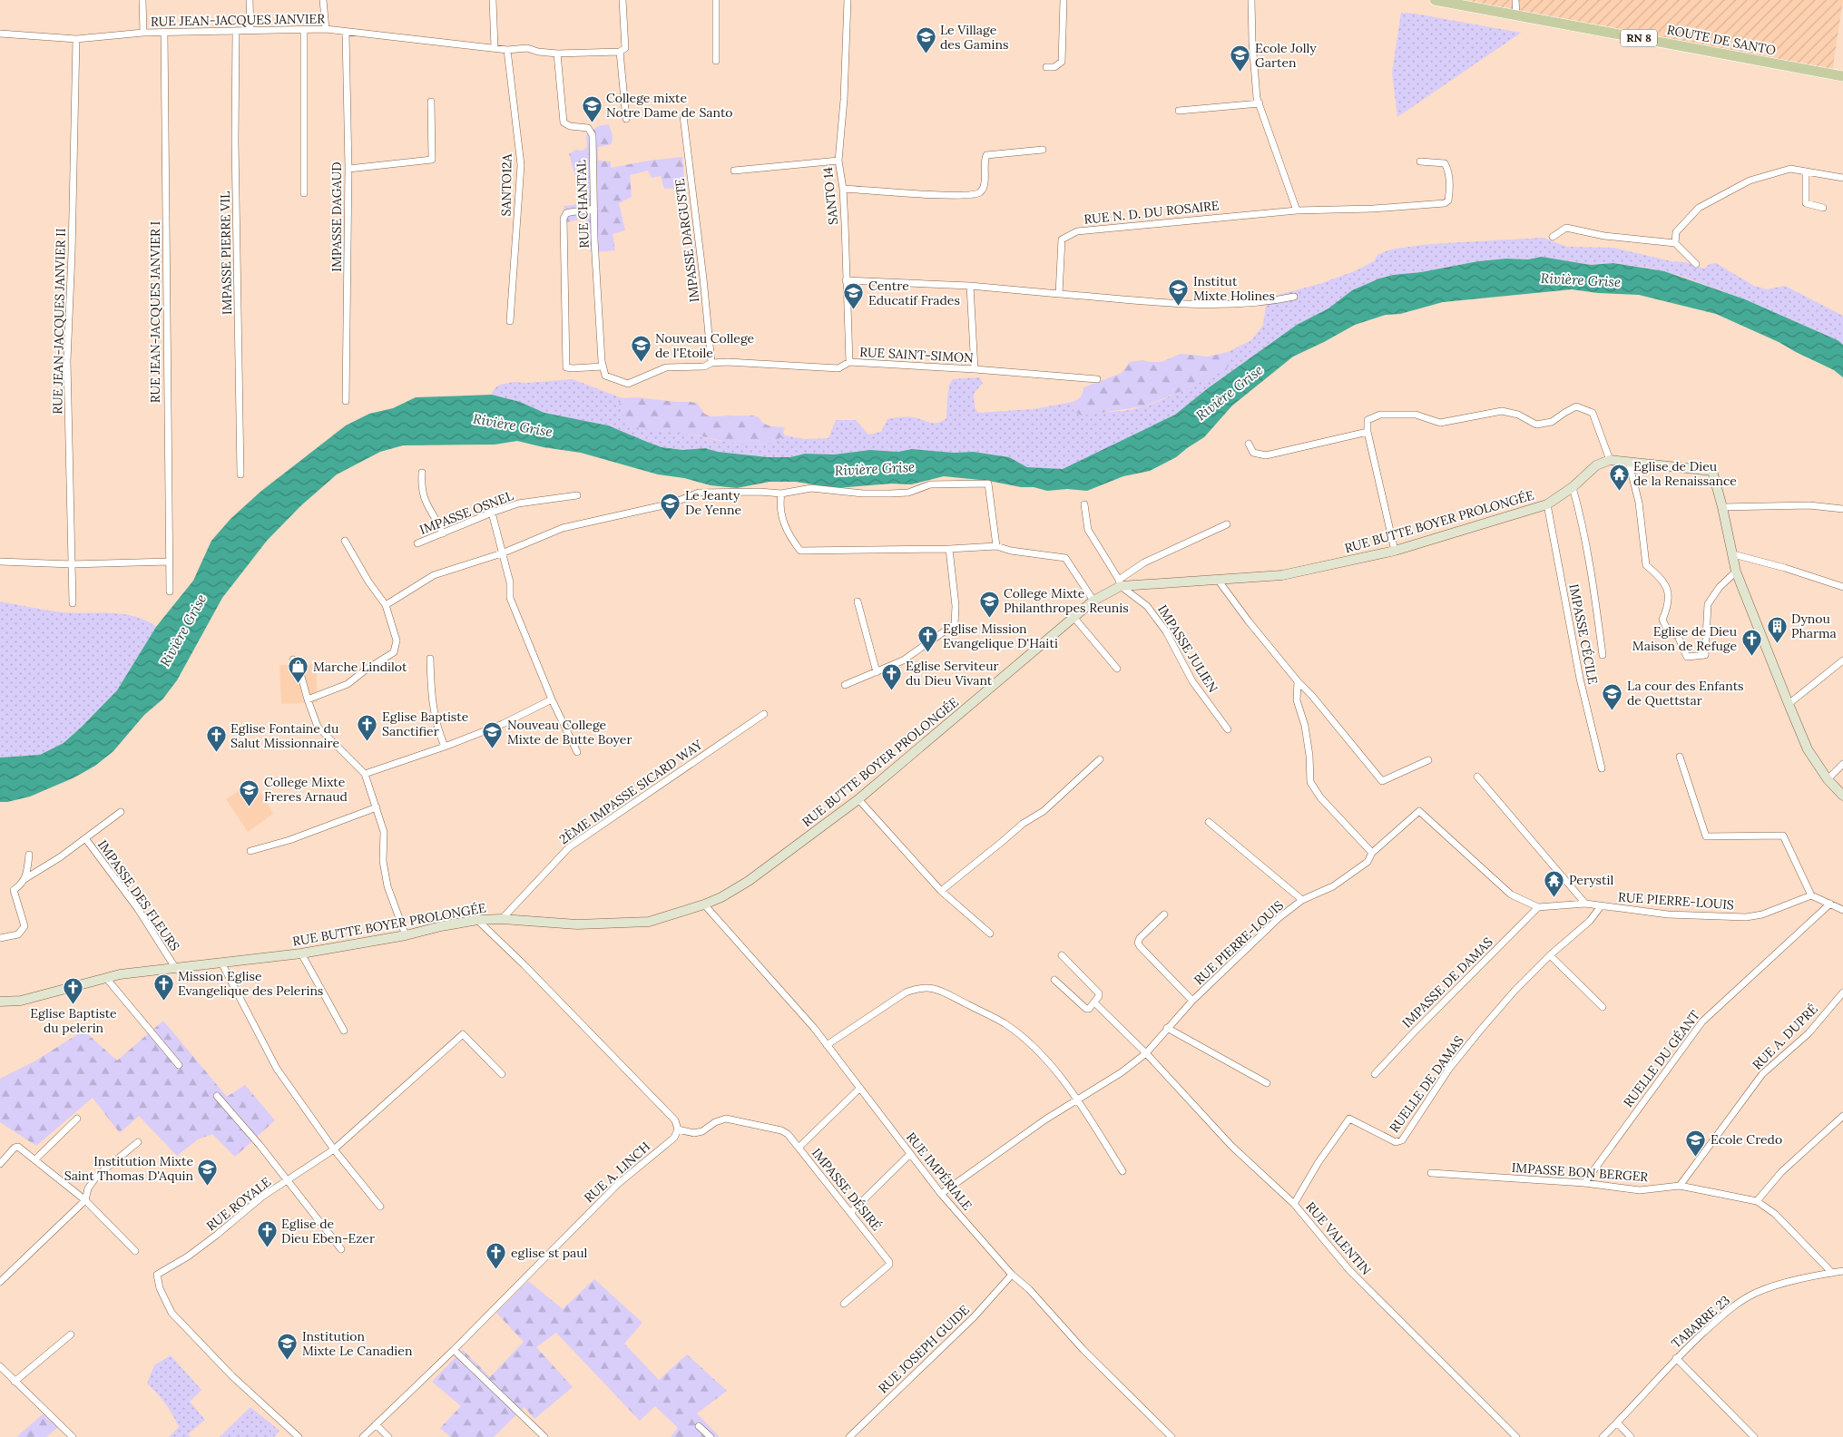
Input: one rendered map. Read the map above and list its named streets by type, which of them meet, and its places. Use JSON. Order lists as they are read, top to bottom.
{
  "streets": {
    "main road": ["RN 8", "ROUTE DE SANTO"],
    "street": [
      "RUE JEAN-JACQUES JANVIER",
      "SANTO12A",
      "SANTO 14",
      "RUE CHANTAL",
      "RUE N. D. DU ROSAIRE",
      "IMPASSE DAGAUD",
      "IMPASSE DARGUSTE",
      "IMPASSE PIERRE VIL",
      "RUE JEAN-JACQUES JANVIER I",
      "RUE JEAN-JACQUES JANVIER II",
      "RUE SAINT-SIMON",
      "IMPASSE OSNEL",
      "RUE BUTTE BOYER PROLONGÉE",
      "IMPASSE CÉCILE",
      "IMPASSE JULIEN",
      "2ÈME IMPASSE SICARD WAY",
      "IMPASSE DES FLEURS",
      "RUE PIERRE-LOUIS",
      "IMPASSE DE DAMAS",
      "RUE A. DUPRÉ",
      "RUELLE DU GÉANT",
      "RUELLE DE DAMAS",
      "RUE IMPÉRIALE",
      "RUE A. LINCH",
      "IMPASSE BON BERGER",
      "IMPASSE DÉSIRÉ",
      "RUE ROYALE",
      "RUE VALENTIN",
      "TABARRE 23",
      "RUE JOSEPH GUIDE"
    ]
  },
  "crossings": [
    ["RUE JEAN-JACQUES JANVIER", "SANTO12A"],
    ["RUE JEAN-JACQUES JANVIER", "RUE CHANTAL"],
    ["RUE JEAN-JACQUES JANVIER", "IMPASSE DAGAUD"],
    ["RUE JEAN-JACQUES JANVIER", "IMPASSE PIERRE VIL"],
    ["RUE JEAN-JACQUES JANVIER", "RUE JEAN-JACQUES JANVIER I"],
    ["RUE JEAN-JACQUES JANVIER", "RUE JEAN-JACQUES JANVIER II"],
    ["SANTO 14", "RUE SAINT-SIMON"],
    ["RUE CHANTAL", "RUE SAINT-SIMON"],
    ["IMPASSE DARGUSTE", "RUE SAINT-SIMON"],
    ["RUE BUTTE BOYER PROLONGÉE", "IMPASSE CÉCILE"],
    ["RUE BUTTE BOYER PROLONGÉE", "IMPASSE JULIEN"],
    ["RUE BUTTE BOYER PROLONGÉE", "2ÈME IMPASSE SICARD WAY"],
    ["RUE BUTTE BOYER PROLONGÉE", "IMPASSE DES FLEURS"],
    ["RUE BUTTE BOYER PROLONGÉE", "RUE IMPÉRIALE"],
    ["RUE PIERRE-LOUIS", "IMPASSE DE DAMAS"],
    ["RUE PIERRE-LOUIS", "RUELLE DE DAMAS"],
    ["RUE PIERRE-LOUIS", "RUE IMPÉRIALE"],
    ["RUE PIERRE-LOUIS", "RUE VALENTIN"],
    ["RUE A. DUPRÉ", "IMPASSE BON BERGER"],
    ["RUELLE DU GÉANT", "IMPASSE BON BERGER"],
    ["RUELLE DE DAMAS", "RUE VALENTIN"],
    ["RUE IMPÉRIALE", "IMPASSE DÉSIRÉ"],
    ["RUE IMPÉRIALE", "RUE JOSEPH GUIDE"],
    ["IMPASSE BON BERGER", "TABARRE 23"]
  ],
  "water": ["Rivière Grise"],
  "places": {
    "school or university": [
      "Le Village des Gamins",
      "Ecole Jolly Garten",
      "College mixte Notre Dame de Santo",
      "Institut Mixte Holines",
      "Centre Educatif Frades",
      "Nouveau College de l'Etoile",
      "Le Jeanty De Yenne",
      "College Mixte Philanthropes Reunis",
      "La cour des Enfants de Quettstar",
      "Nouveau College Mixte de Butte Boyer",
      "College Mixte Freres Arnaud",
      "Ecole Credo",
      "Institution Mixte Saint Thomas D'Aquin",
      "Institution Mixte Le Canadien"
    ],
    "temple": ["Eglise de Dieu de la Renaissance", "Perystil"],
    "building": ["Dynou Pharma"],
    "church": [
      "Eglise Mission Evangelique D'Haiti",
      "Eglise de Dieu Maison de Refuge",
      "Eglise Serviteur du Dieu Vivant",
      "Eglise Baptiste Sanctifier",
      "Eglise Fontaine du Salut Missionnaire",
      "Mission Eglise Evangelique des Pelerins",
      "Eglise Baptiste du pelerin",
      "Eglise de Dieu Eben-Ezer",
      "eglise st paul"
    ],
    "shop": ["Marche Lindilot"]
  }
}
